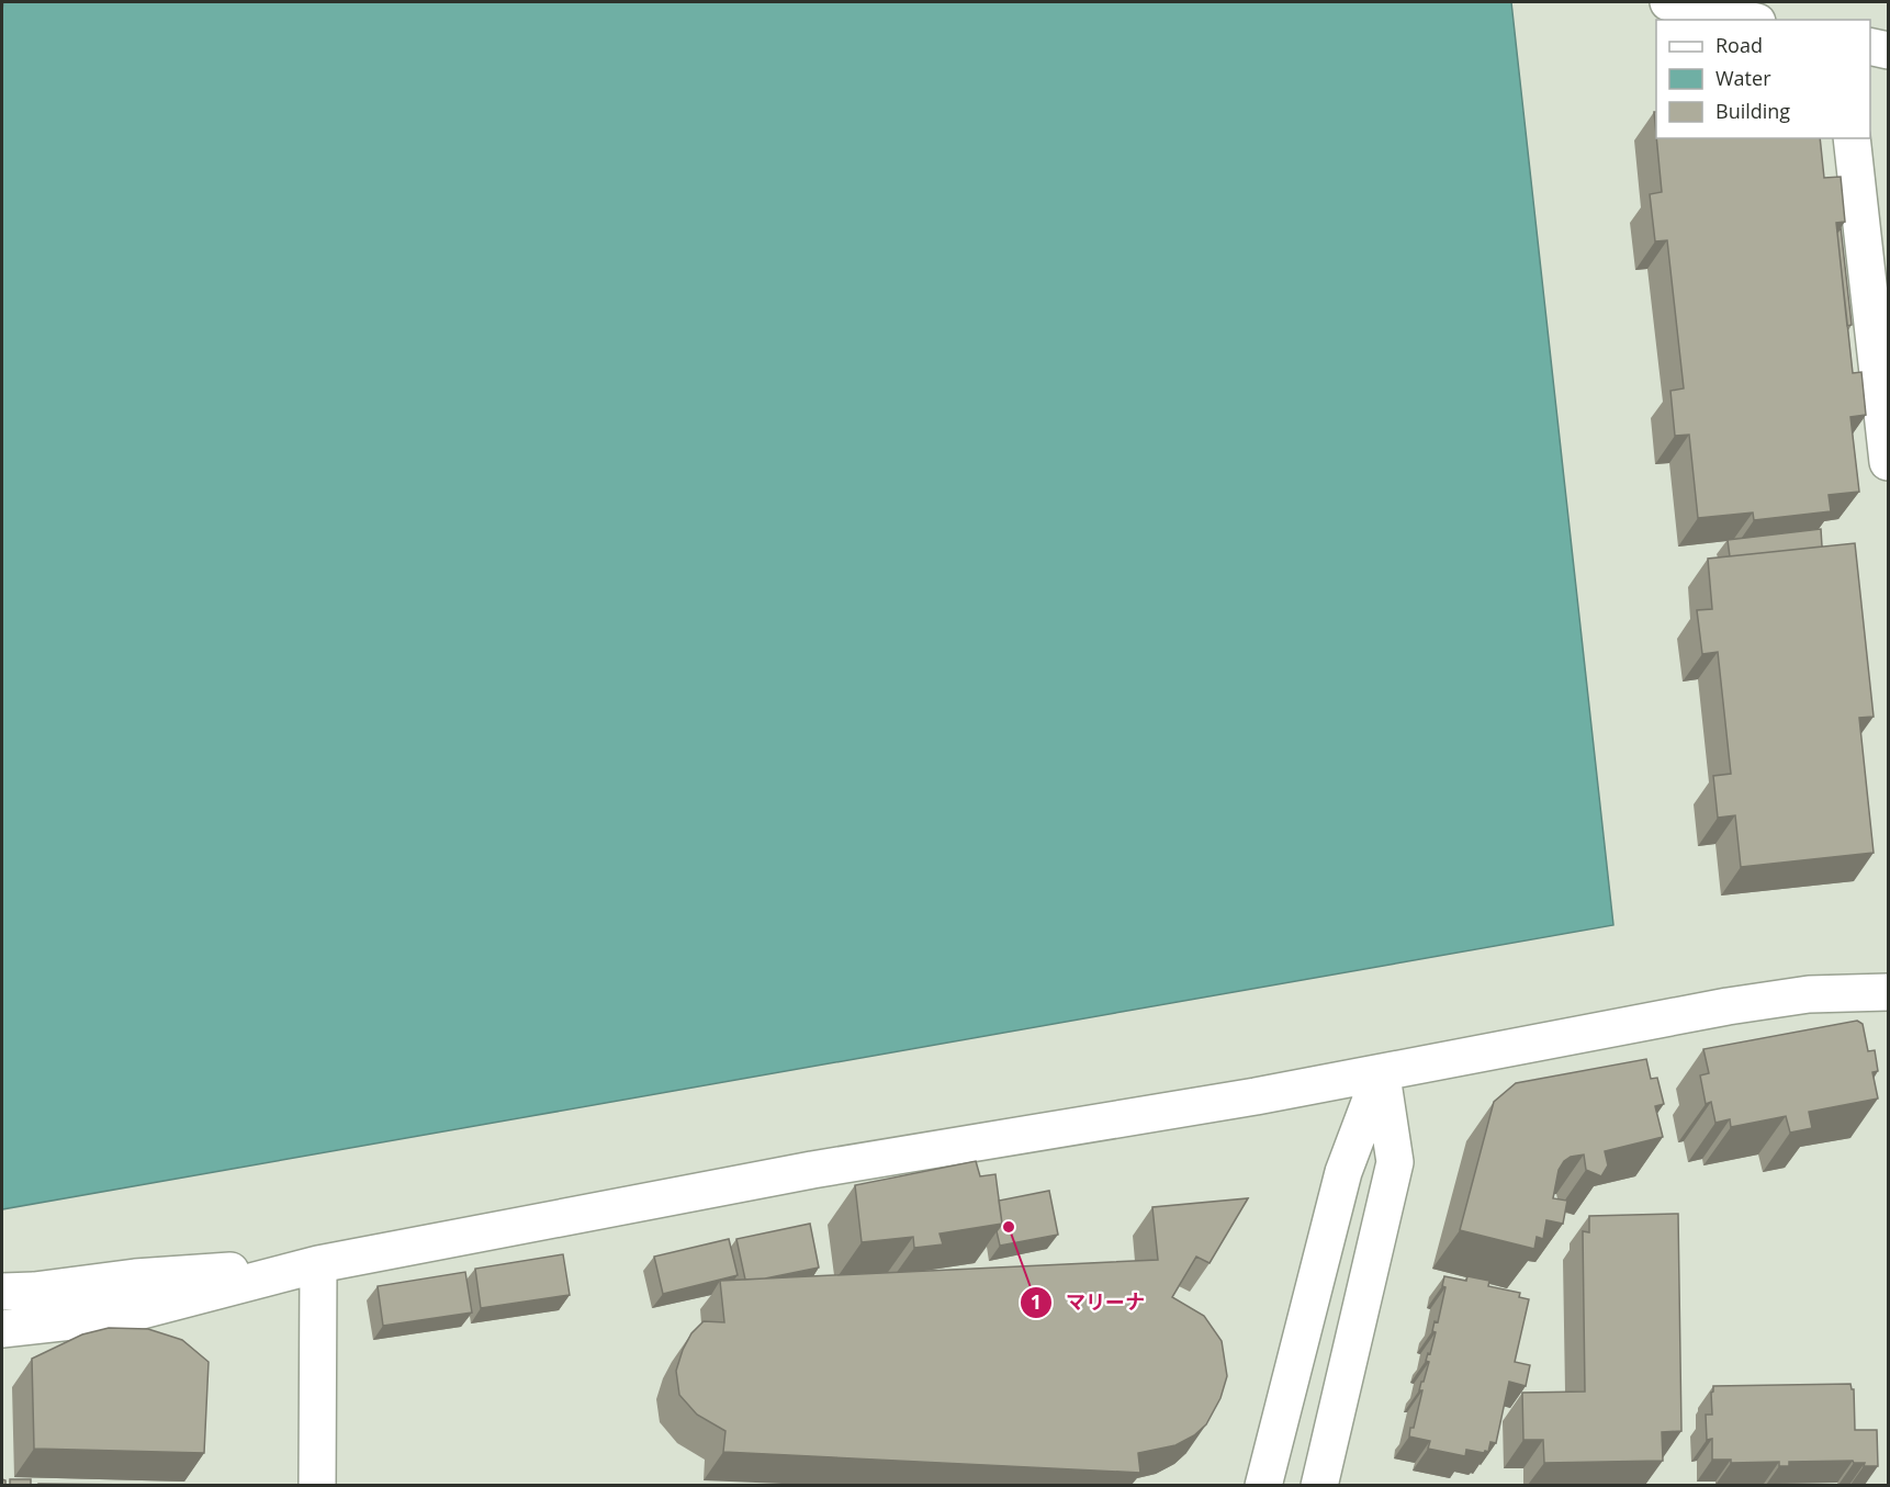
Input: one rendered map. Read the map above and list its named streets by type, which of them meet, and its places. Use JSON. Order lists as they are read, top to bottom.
{
  "places": ["マリーナ"],
  "legend": ["Road", "Water", "Building"]
}
